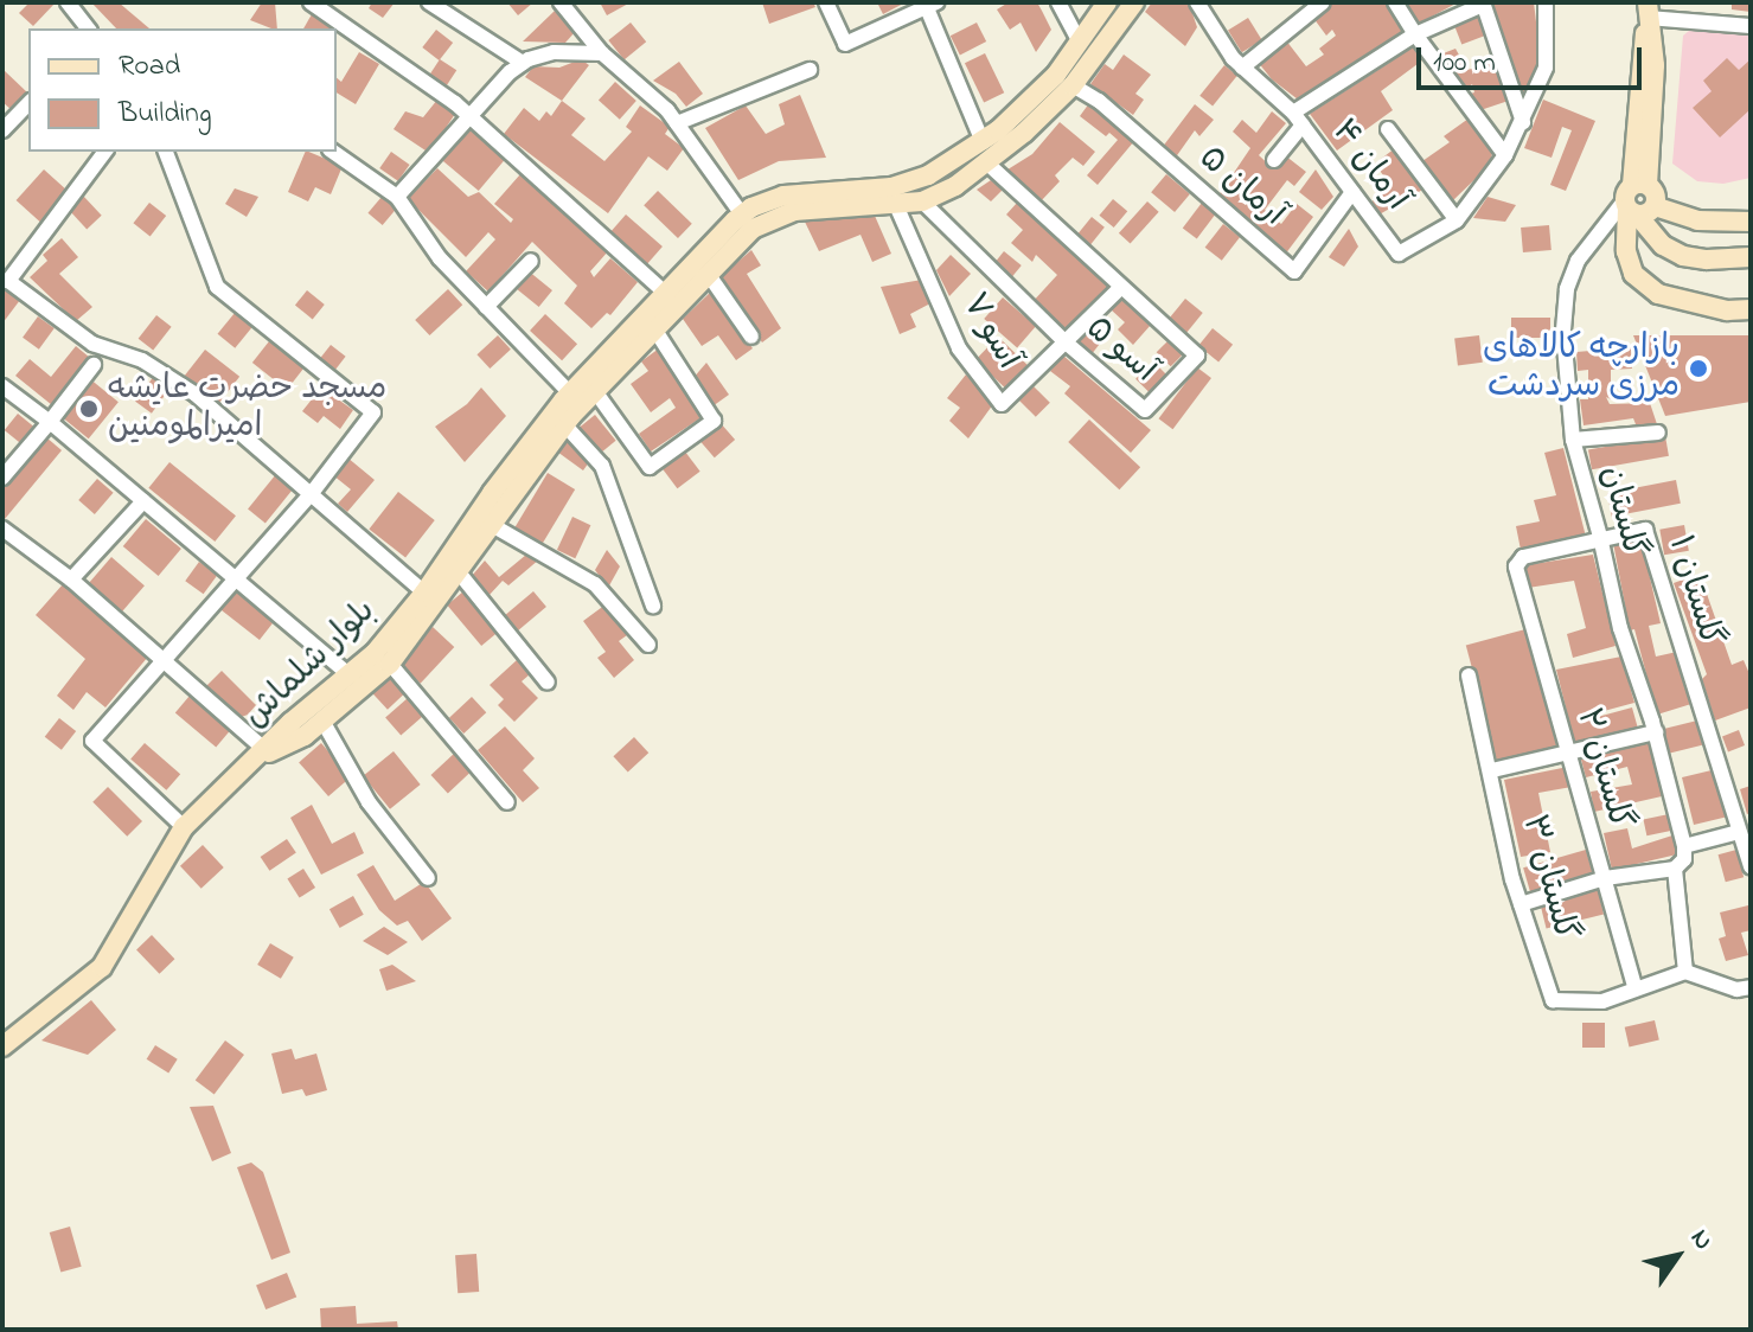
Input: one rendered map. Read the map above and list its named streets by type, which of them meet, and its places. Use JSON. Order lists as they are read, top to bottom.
{
  "streets": {
    "main road": ["بلوار شلماش"],
    "street": [
      "آرمان ۴",
      "آرمان ۵",
      "آسو ۷",
      "آسو ۵",
      "گلستان",
      "گلستان ۱",
      "گلستان ۲",
      "گلستان ۳"
    ]
  },
  "crossings": [
    ["آرمان ۴", "آرمان ۵"],
    ["آرمان ۵", "بلوار شلماش"],
    ["آسو ۷", "آسو ۵"],
    ["آسو ۷", "بلوار شلماش"],
    ["آسو ۵", "بلوار شلماش"],
    ["گلستان", "گلستان ۱"],
    ["گلستان", "گلستان ۲"],
    ["گلستان ۱", "گلستان ۲"],
    ["گلستان ۲", "گلستان ۳"]
  ],
  "places": ["بازارچه کالاهای مرزی سردشت", "مسجد حضرت عایشه امیرالمومنین"],
  "legend": ["Road", "Building"],
  "scale_bar": "100 m",
  "north": "top right"
}
